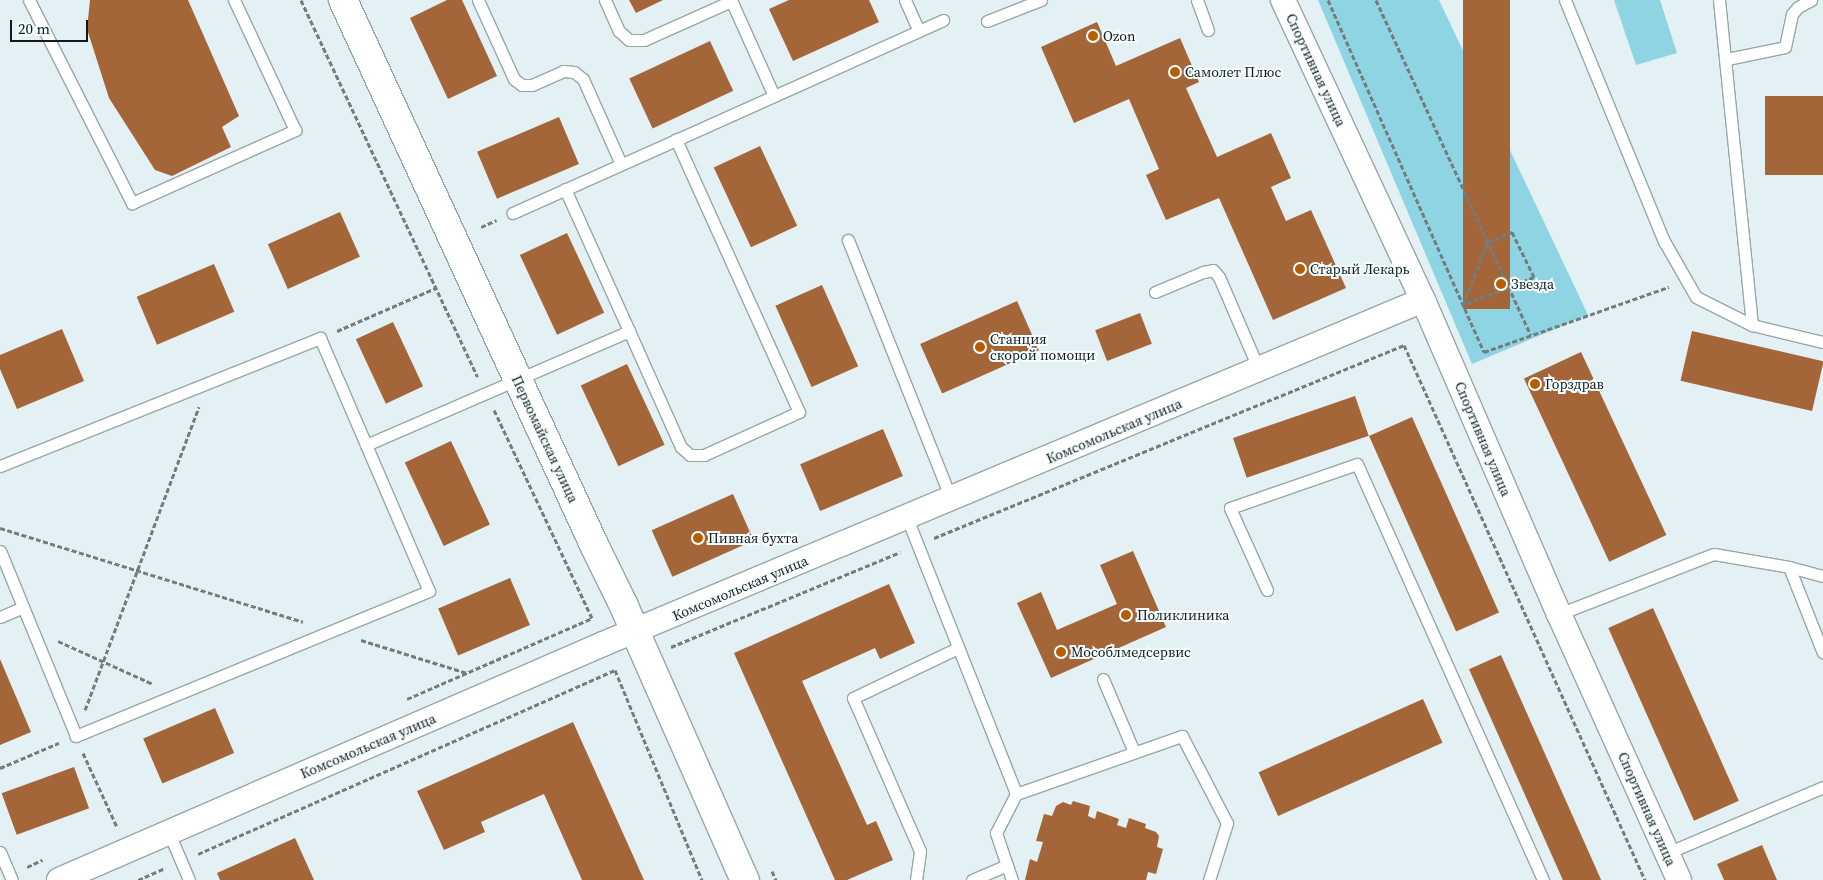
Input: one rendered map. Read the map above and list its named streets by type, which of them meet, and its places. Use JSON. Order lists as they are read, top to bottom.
{
  "streets": {
    "street": ["Спортивная улица", "Комсомольская улица", "Первомайская улица"]
  },
  "crossings": [
    ["Спортивная улица", "Комсомольская улица"],
    ["Комсомольская улица", "Первомайская улица"]
  ],
  "places": [
    "Ozon",
    "Самолет Плюс",
    "Старый Лекарь",
    "Звезда",
    "Станция скорой помощи",
    "Горздрав",
    "Пивная бухта",
    "Поликлиника",
    "Мособлмедсервис"
  ],
  "scale_bar": "20 m"
}
